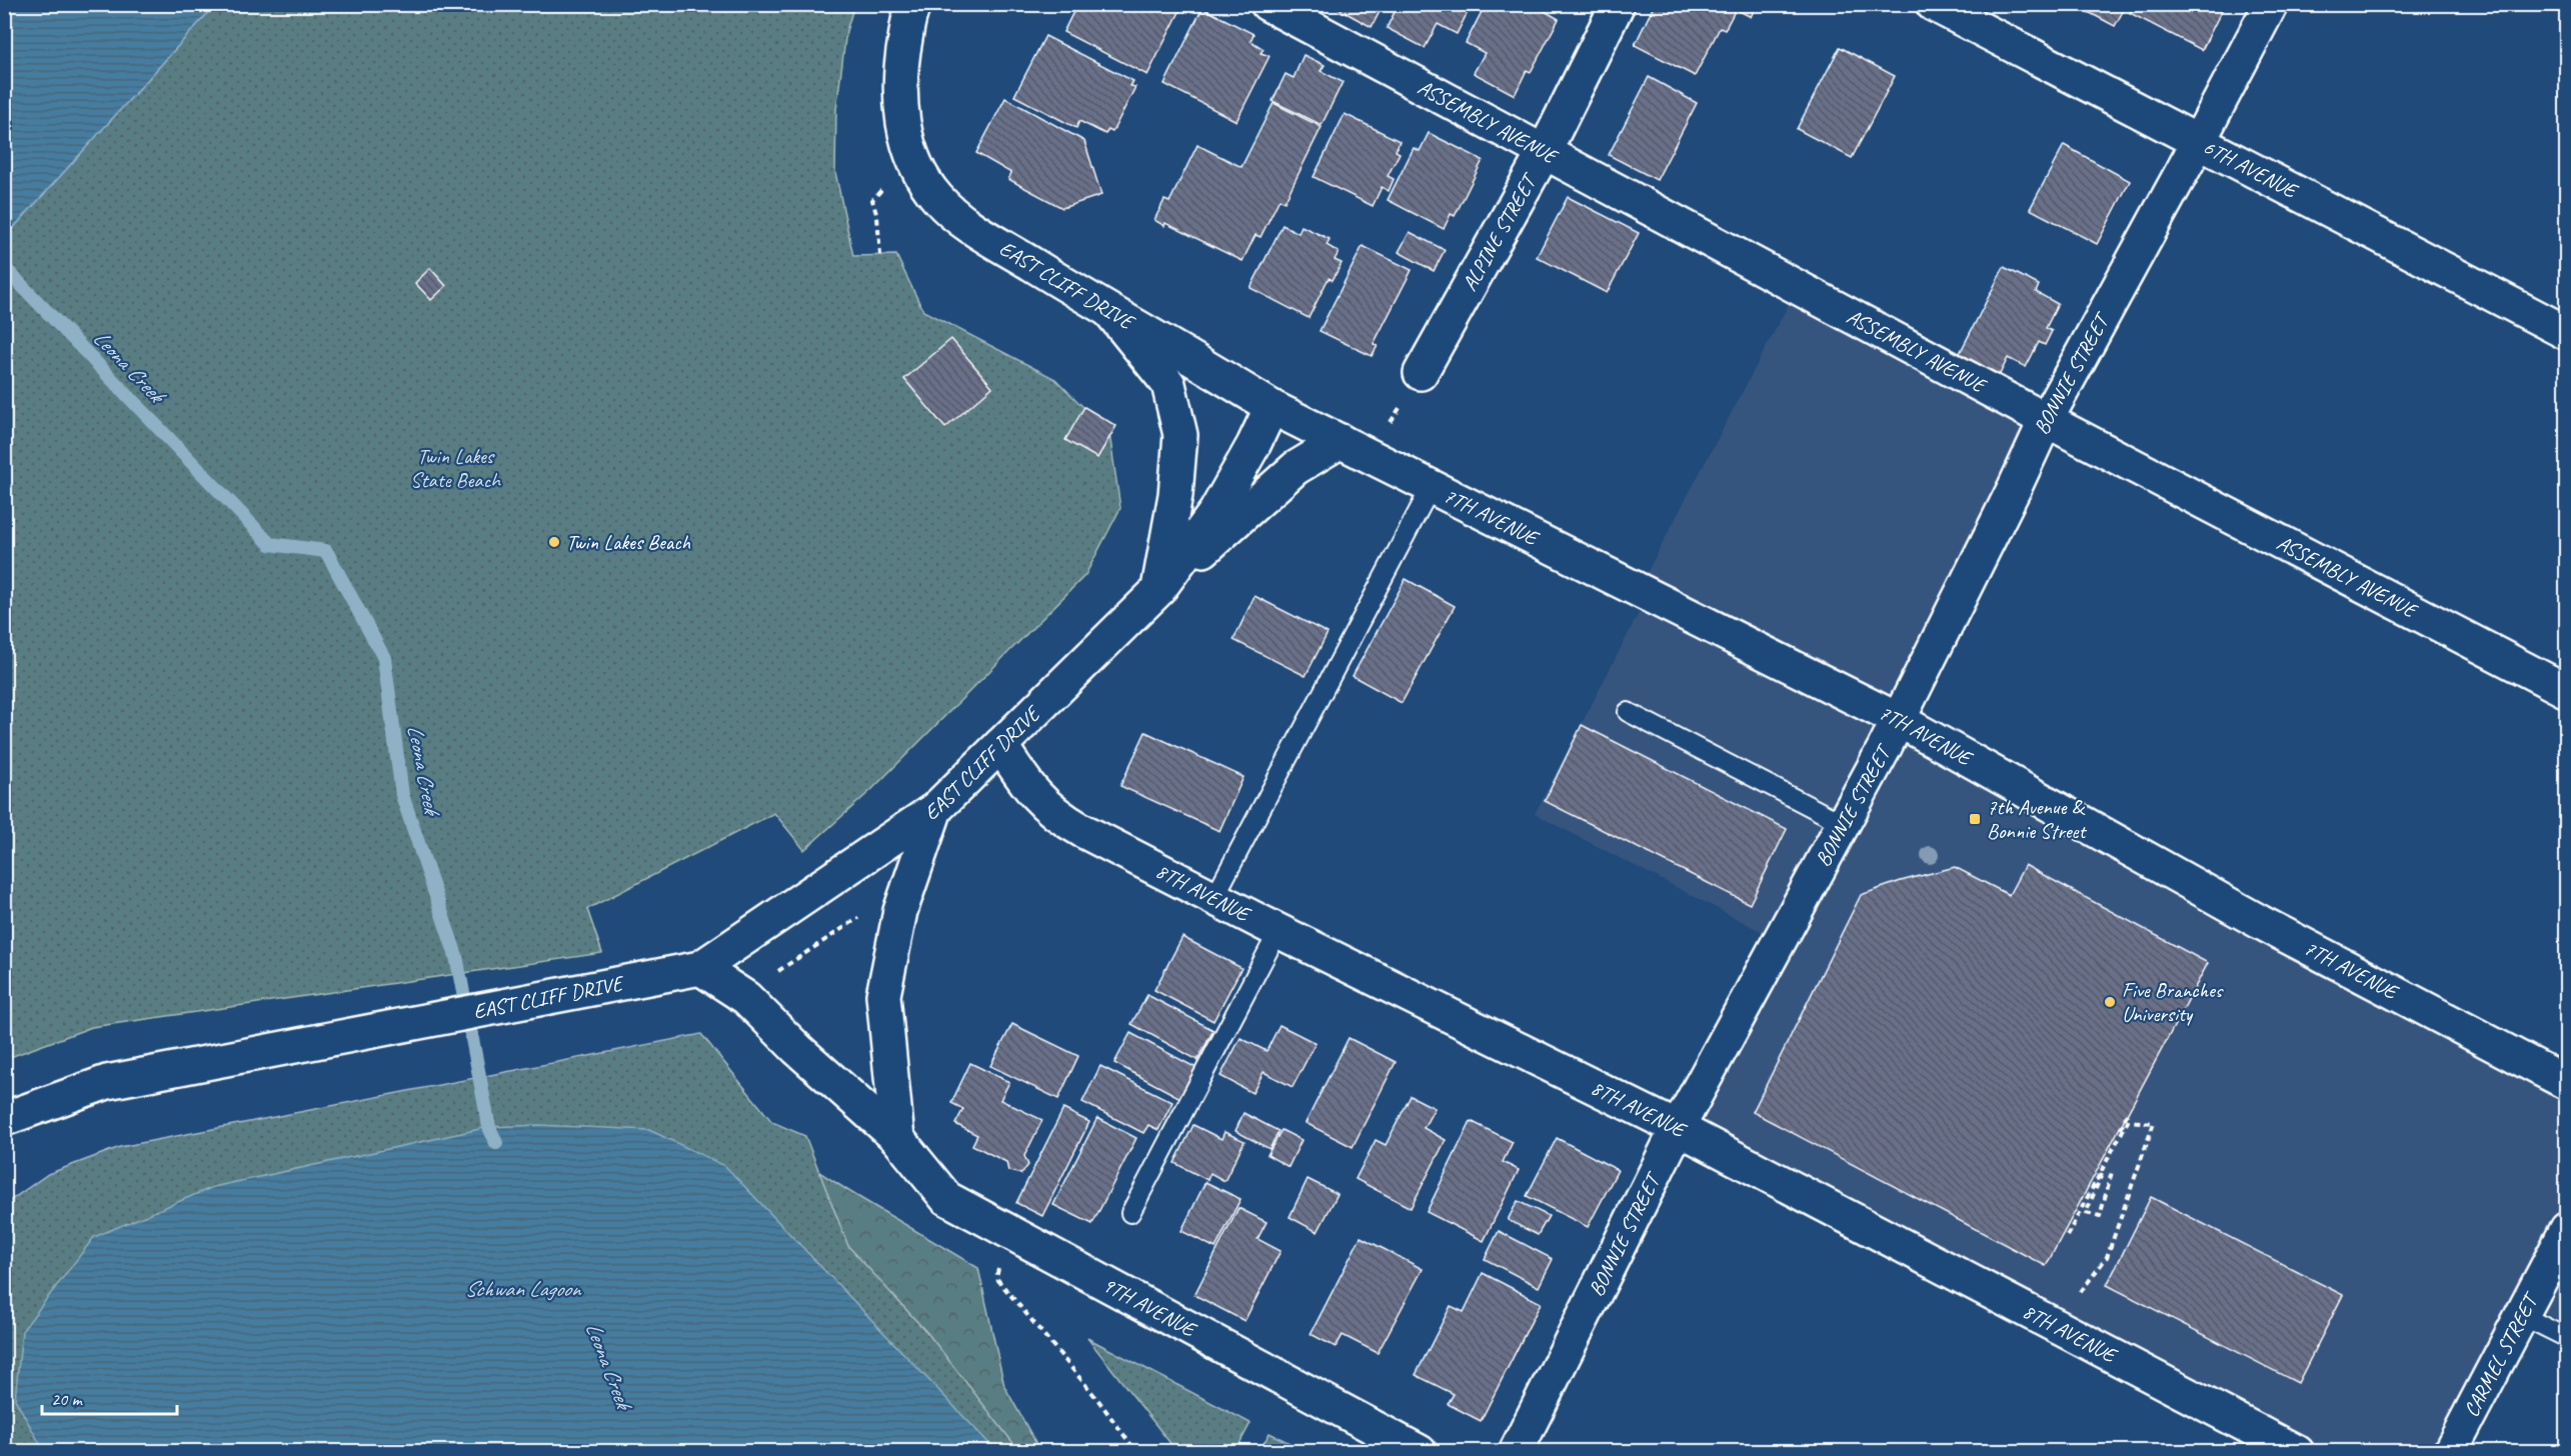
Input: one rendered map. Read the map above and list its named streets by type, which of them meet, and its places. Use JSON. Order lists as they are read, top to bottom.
{
  "streets": {
    "street": [
      "ASSEMBLY AVENUE",
      "6TH AVENUE",
      "ALPINE STREET",
      "EAST CLIFF DRIVE",
      "BONNIE STREET",
      "7TH AVENUE",
      "8TH AVENUE",
      "9TH AVENUE",
      "CARMEL STREET"
    ]
  },
  "crossings": [
    ["ASSEMBLY AVENUE", "ALPINE STREET"],
    ["ASSEMBLY AVENUE", "BONNIE STREET"],
    ["6TH AVENUE", "BONNIE STREET"],
    ["EAST CLIFF DRIVE", "7TH AVENUE"],
    ["EAST CLIFF DRIVE", "8TH AVENUE"],
    ["EAST CLIFF DRIVE", "9TH AVENUE"],
    ["BONNIE STREET", "7TH AVENUE"],
    ["BONNIE STREET", "8TH AVENUE"]
  ],
  "water": ["Leona Creek", "Schwan Lagoon"],
  "parks": ["Twin Lakes State Beach"],
  "places": {
    "other": ["Twin Lakes Beach", "Five Branches University"],
    "transit": ["7th Avenue & Bonnie Street"]
  },
  "scale_bar": "20 m"
}
